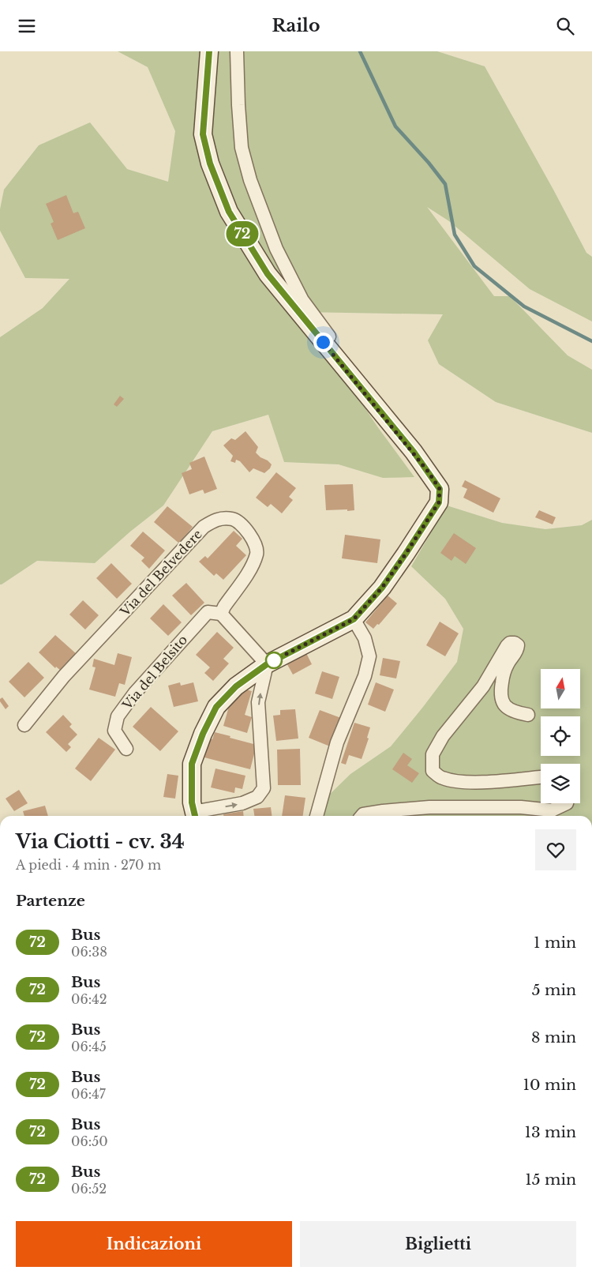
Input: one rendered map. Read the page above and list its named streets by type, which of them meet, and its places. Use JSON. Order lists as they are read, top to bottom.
{
  "streets": {
    "street": ["Via del Belvedere", "Via del Belsito"]
  },
  "crossings": [
    ["Via del Belvedere", "Via del Belsito"]
  ],
  "lines": ["bus line 72"],
  "north": "top",
  "page": {
    "header": "Railo",
    "on_map": "72",
    "heading": [
      ["Via Ciotti - cv. 34", "A piedi · 4 min · 270 m"],
      "Partenze"
    ],
    "list": [
      {
        "mark": "72",
        "name": "Bus",
        "note": "06:38",
        "value": "1 min"
      },
      {
        "mark": "72",
        "name": "Bus",
        "note": "06:42",
        "value": "5 min"
      },
      {
        "mark": "72",
        "name": "Bus",
        "note": "06:45",
        "value": "8 min"
      },
      {
        "mark": "72",
        "name": "Bus",
        "note": "06:47",
        "value": "10 min"
      },
      {
        "mark": "72",
        "name": "Bus",
        "note": "06:50",
        "value": "13 min"
      },
      {
        "mark": "72",
        "name": "Bus",
        "note": "06:52",
        "value": "15 min"
      }
    ],
    "buttons": ["Indicazioni", "Biglietti"]
  }
}
